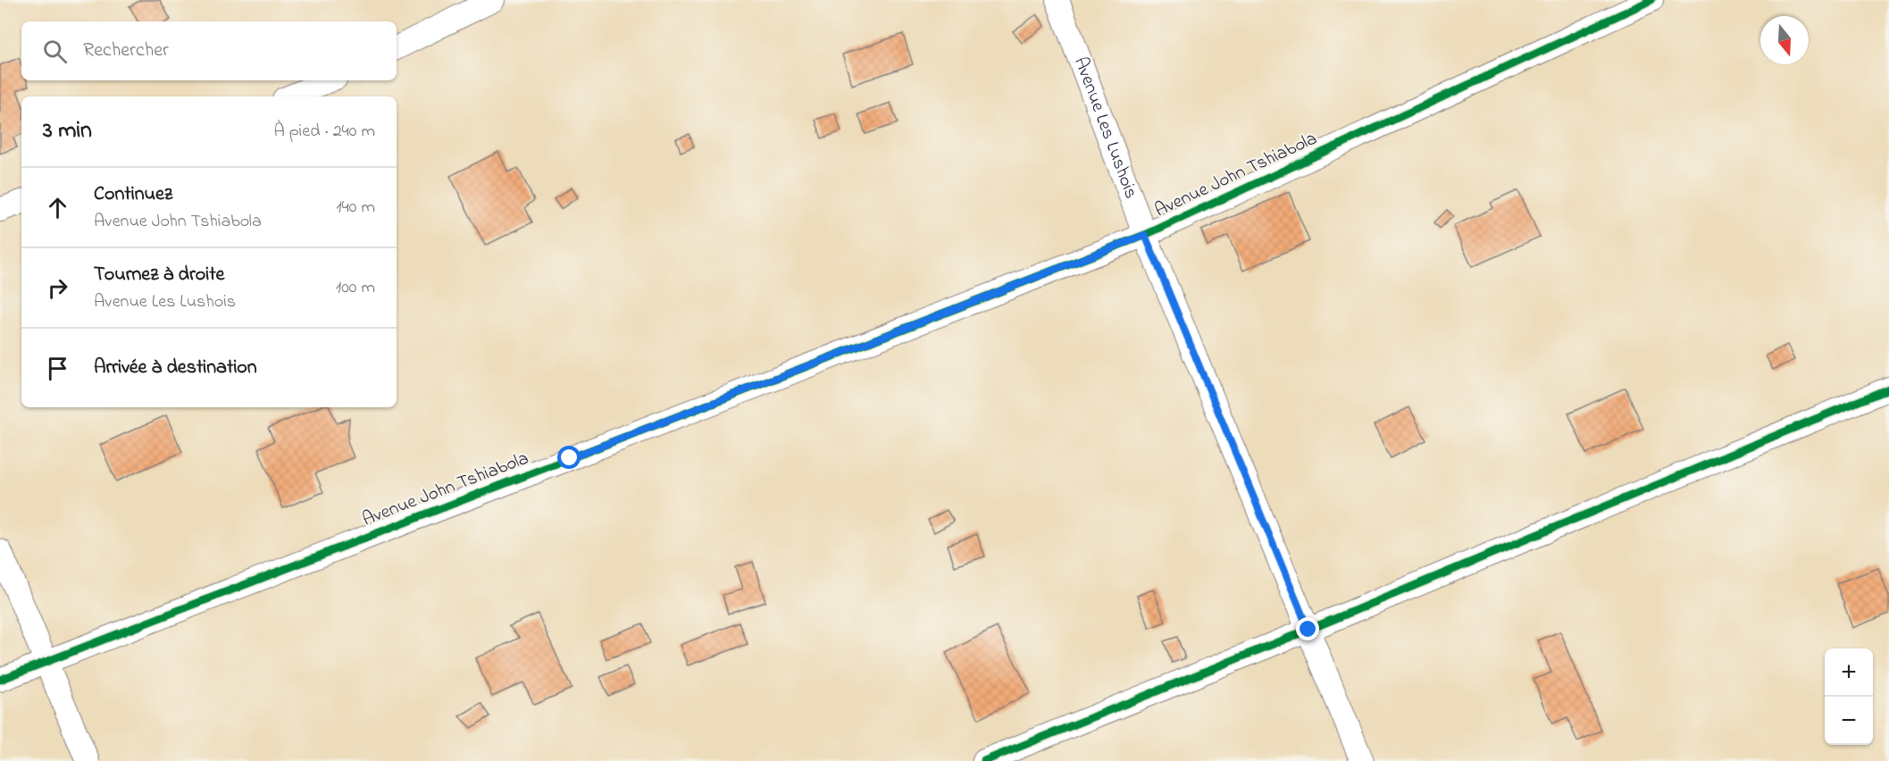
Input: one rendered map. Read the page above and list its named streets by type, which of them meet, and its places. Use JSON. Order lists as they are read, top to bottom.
{
  "streets": {
    "street": ["Avenue Les Lushois", "Avenue John Tshiabola"]
  },
  "crossings": [
    ["Avenue Les Lushois", "Avenue John Tshiabola"]
  ],
  "north": "bottom",
  "page": {
    "search": "Rechercher",
    "heading": ["3 min", "À pied · 240 m"],
    "list": [
      ["Continuez", "Avenue John Tshiabola", "140 m"],
      ["Tournez à droite", "Avenue Les Lushois", "100 m"],
      "Arrivée à destination"
    ],
    "map_buttons": ["+", "−"]
  }
}
